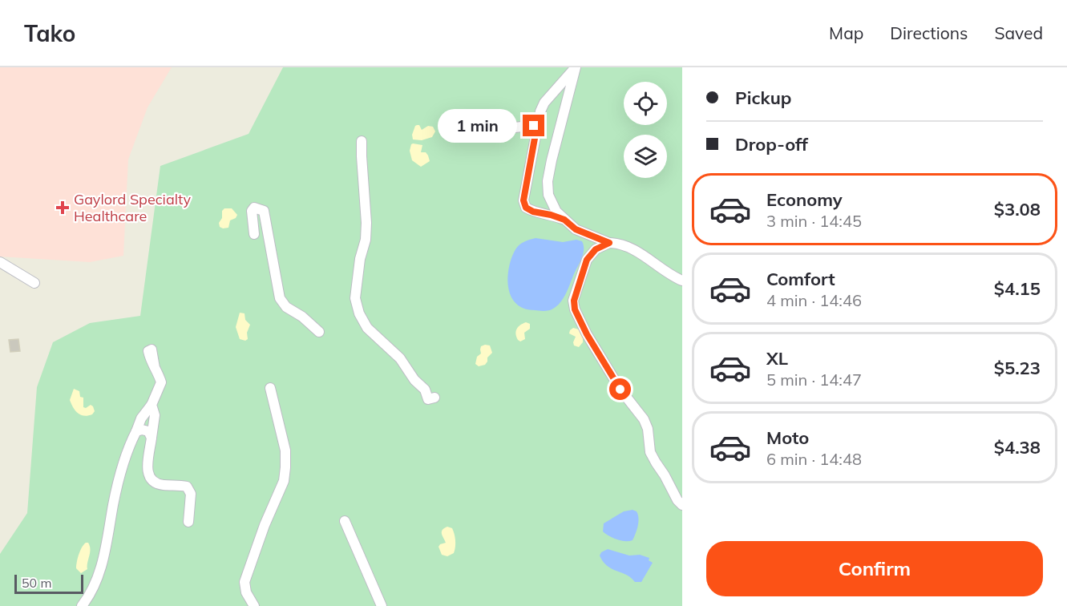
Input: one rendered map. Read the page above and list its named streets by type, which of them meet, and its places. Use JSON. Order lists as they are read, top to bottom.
{
  "places": {
    "health": ["Gaylord Specialty Healthcare"]
  },
  "scale_bar": "50 m",
  "page": {
    "header": "Tako",
    "nav": ["Map", "Directions", "Saved"],
    "banner": ["Pickup", "Drop-off"],
    "bubble": "1 min",
    "list": [
      {
        "name": "Economy",
        "note": "3 min · 14:45",
        "value": "$3.08"
      },
      {
        "name": "Comfort",
        "note": "4 min · 14:46",
        "value": "$4.15"
      },
      {
        "name": "XL",
        "note": "5 min · 14:47",
        "value": "$5.23"
      },
      {
        "name": "Moto",
        "note": "6 min · 14:48",
        "value": "$4.38"
      }
    ],
    "buttons": "Confirm",
    "scale": "50 m"
  }
}
